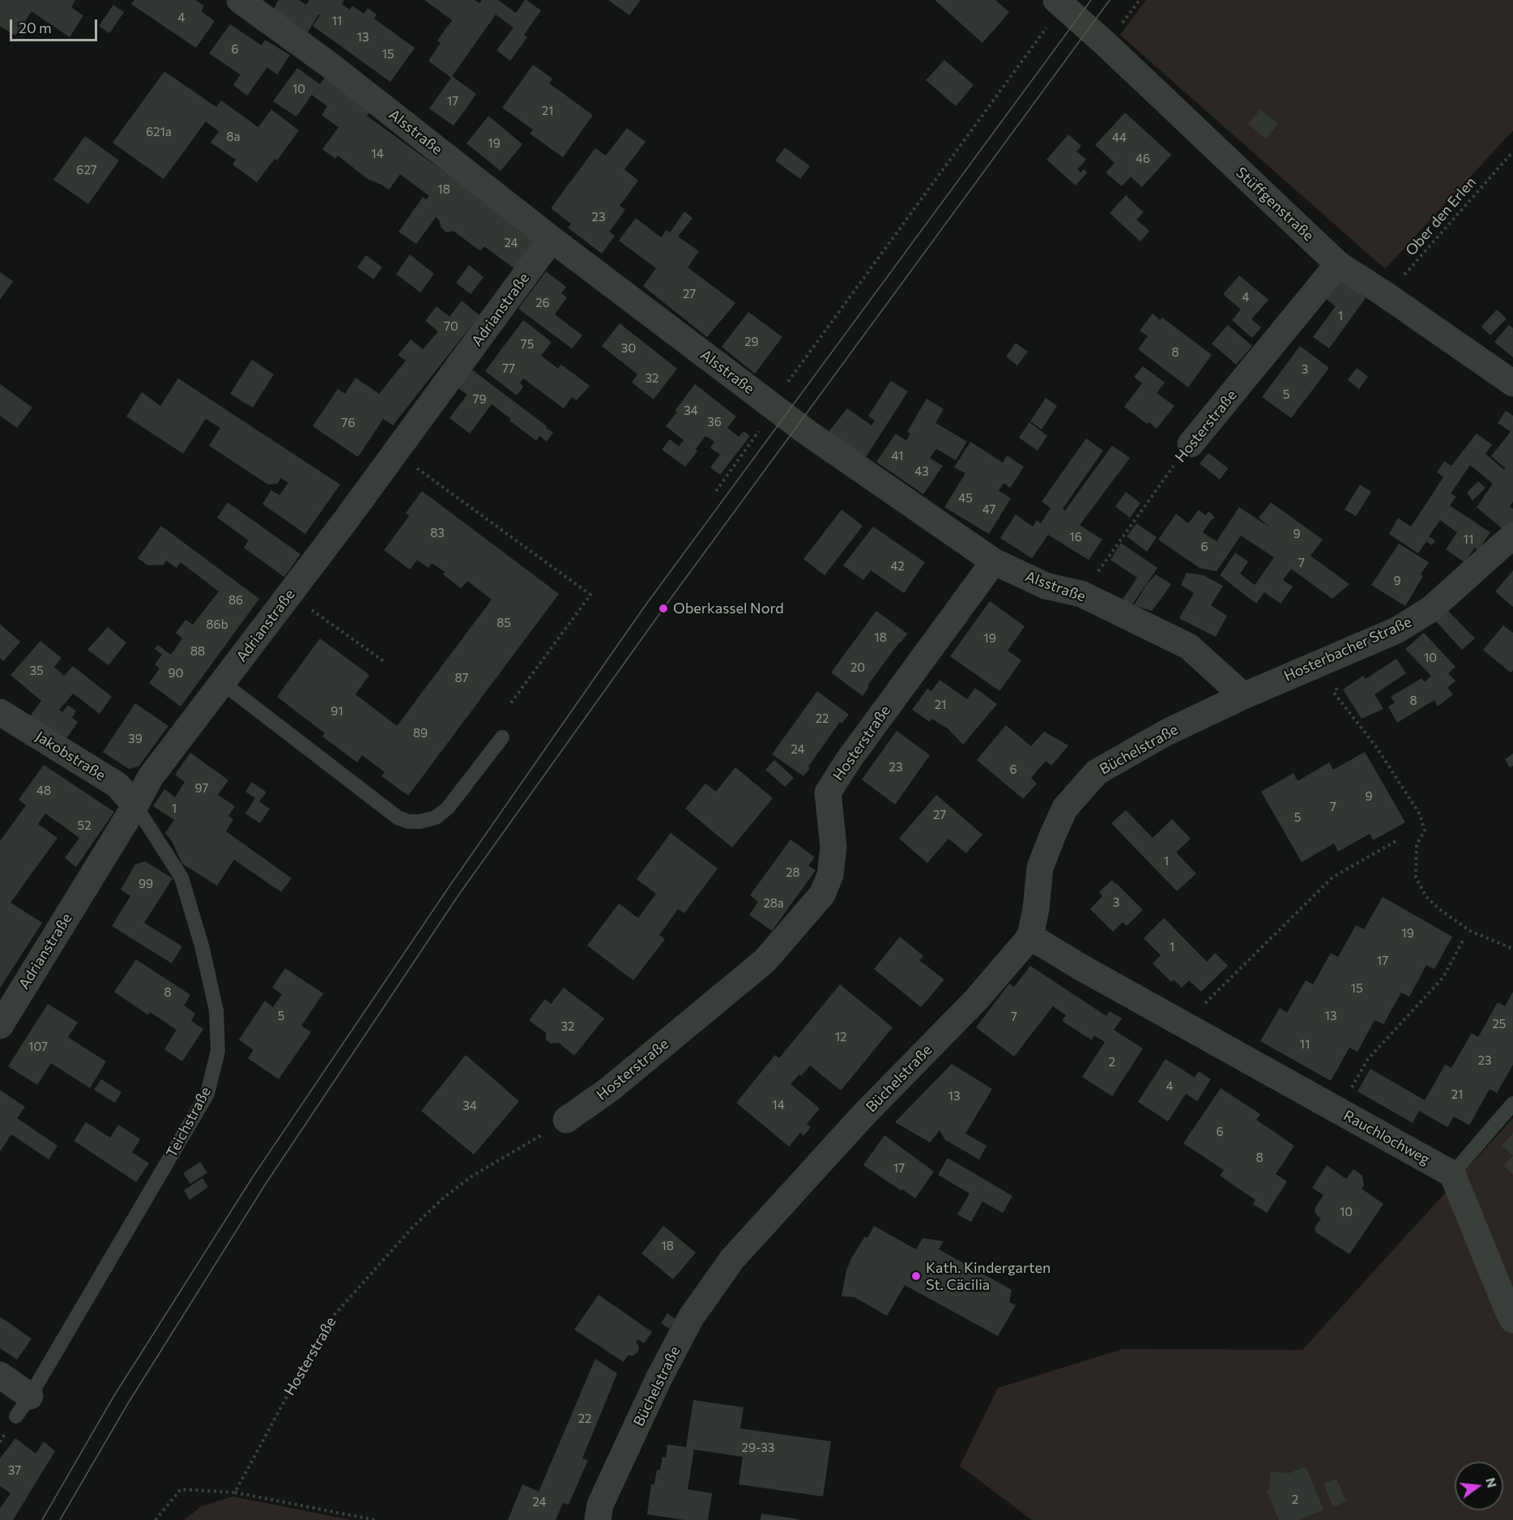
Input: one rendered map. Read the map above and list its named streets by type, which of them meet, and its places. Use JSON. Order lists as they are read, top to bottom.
{
  "streets": {
    "street": [
      "Alsstraße",
      "Stüffgenstraße",
      "Adrianstraße",
      "Hosterstraße",
      "Hosterbacher Straße",
      "Büchelstraße",
      "Jakobstraße",
      "Rauchlochweg"
    ],
    "lane": ["Teichstraße"],
    "path": ["Ober den Erlen"]
  },
  "crossings": [
    ["Alsstraße", "Adrianstraße"],
    ["Alsstraße", "Hosterstraße"],
    ["Alsstraße", "Hosterbacher Straße"],
    ["Alsstraße", "Büchelstraße"],
    ["Stüffgenstraße", "Ober den Erlen"],
    ["Stüffgenstraße", "Hosterstraße"],
    ["Adrianstraße", "Jakobstraße"],
    ["Adrianstraße", "Teichstraße"],
    ["Hosterbacher Straße", "Büchelstraße"],
    ["Büchelstraße", "Rauchlochweg"],
    ["Jakobstraße", "Teichstraße"]
  ],
  "places": ["Oberkassel Nord", "Kath. Kindergarten St. Cäcilia"],
  "house_numbers": [
    "4",
    "11",
    "13",
    "6",
    "15",
    "10",
    "17",
    "21",
    "621a",
    "8a",
    "44",
    "19",
    "14",
    "46",
    "627",
    "18",
    "23",
    "24",
    "27",
    "4",
    "26",
    "1",
    "70",
    "29",
    "75",
    "30",
    "8",
    "77",
    "3",
    "32",
    "5",
    "79",
    "34",
    "36",
    "76",
    "41",
    "43",
    "45",
    "47",
    "83",
    "9",
    "16",
    "11",
    "6",
    "7",
    "42",
    "9",
    "86",
    "85",
    "86b",
    "18",
    "19",
    "88",
    "10",
    "20",
    "35",
    "90",
    "87",
    "8",
    "21",
    "91",
    "22",
    "89",
    "39",
    "24",
    "23",
    "6",
    "97",
    "48",
    "9",
    "7",
    "1",
    "27",
    "5",
    "52",
    "1",
    "28",
    "99",
    "3",
    "28a",
    "19",
    "1",
    "17",
    "15",
    "8",
    "5",
    "13",
    "7",
    "25",
    "32",
    "12",
    "11",
    "107",
    "23",
    "2",
    "4",
    "21",
    "13",
    "14",
    "34",
    "6",
    "8",
    "17",
    "10",
    "18",
    "22",
    "29-33",
    "37",
    "2",
    "24"
  ],
  "scale_bar": "20 m",
  "north": "right"
}
